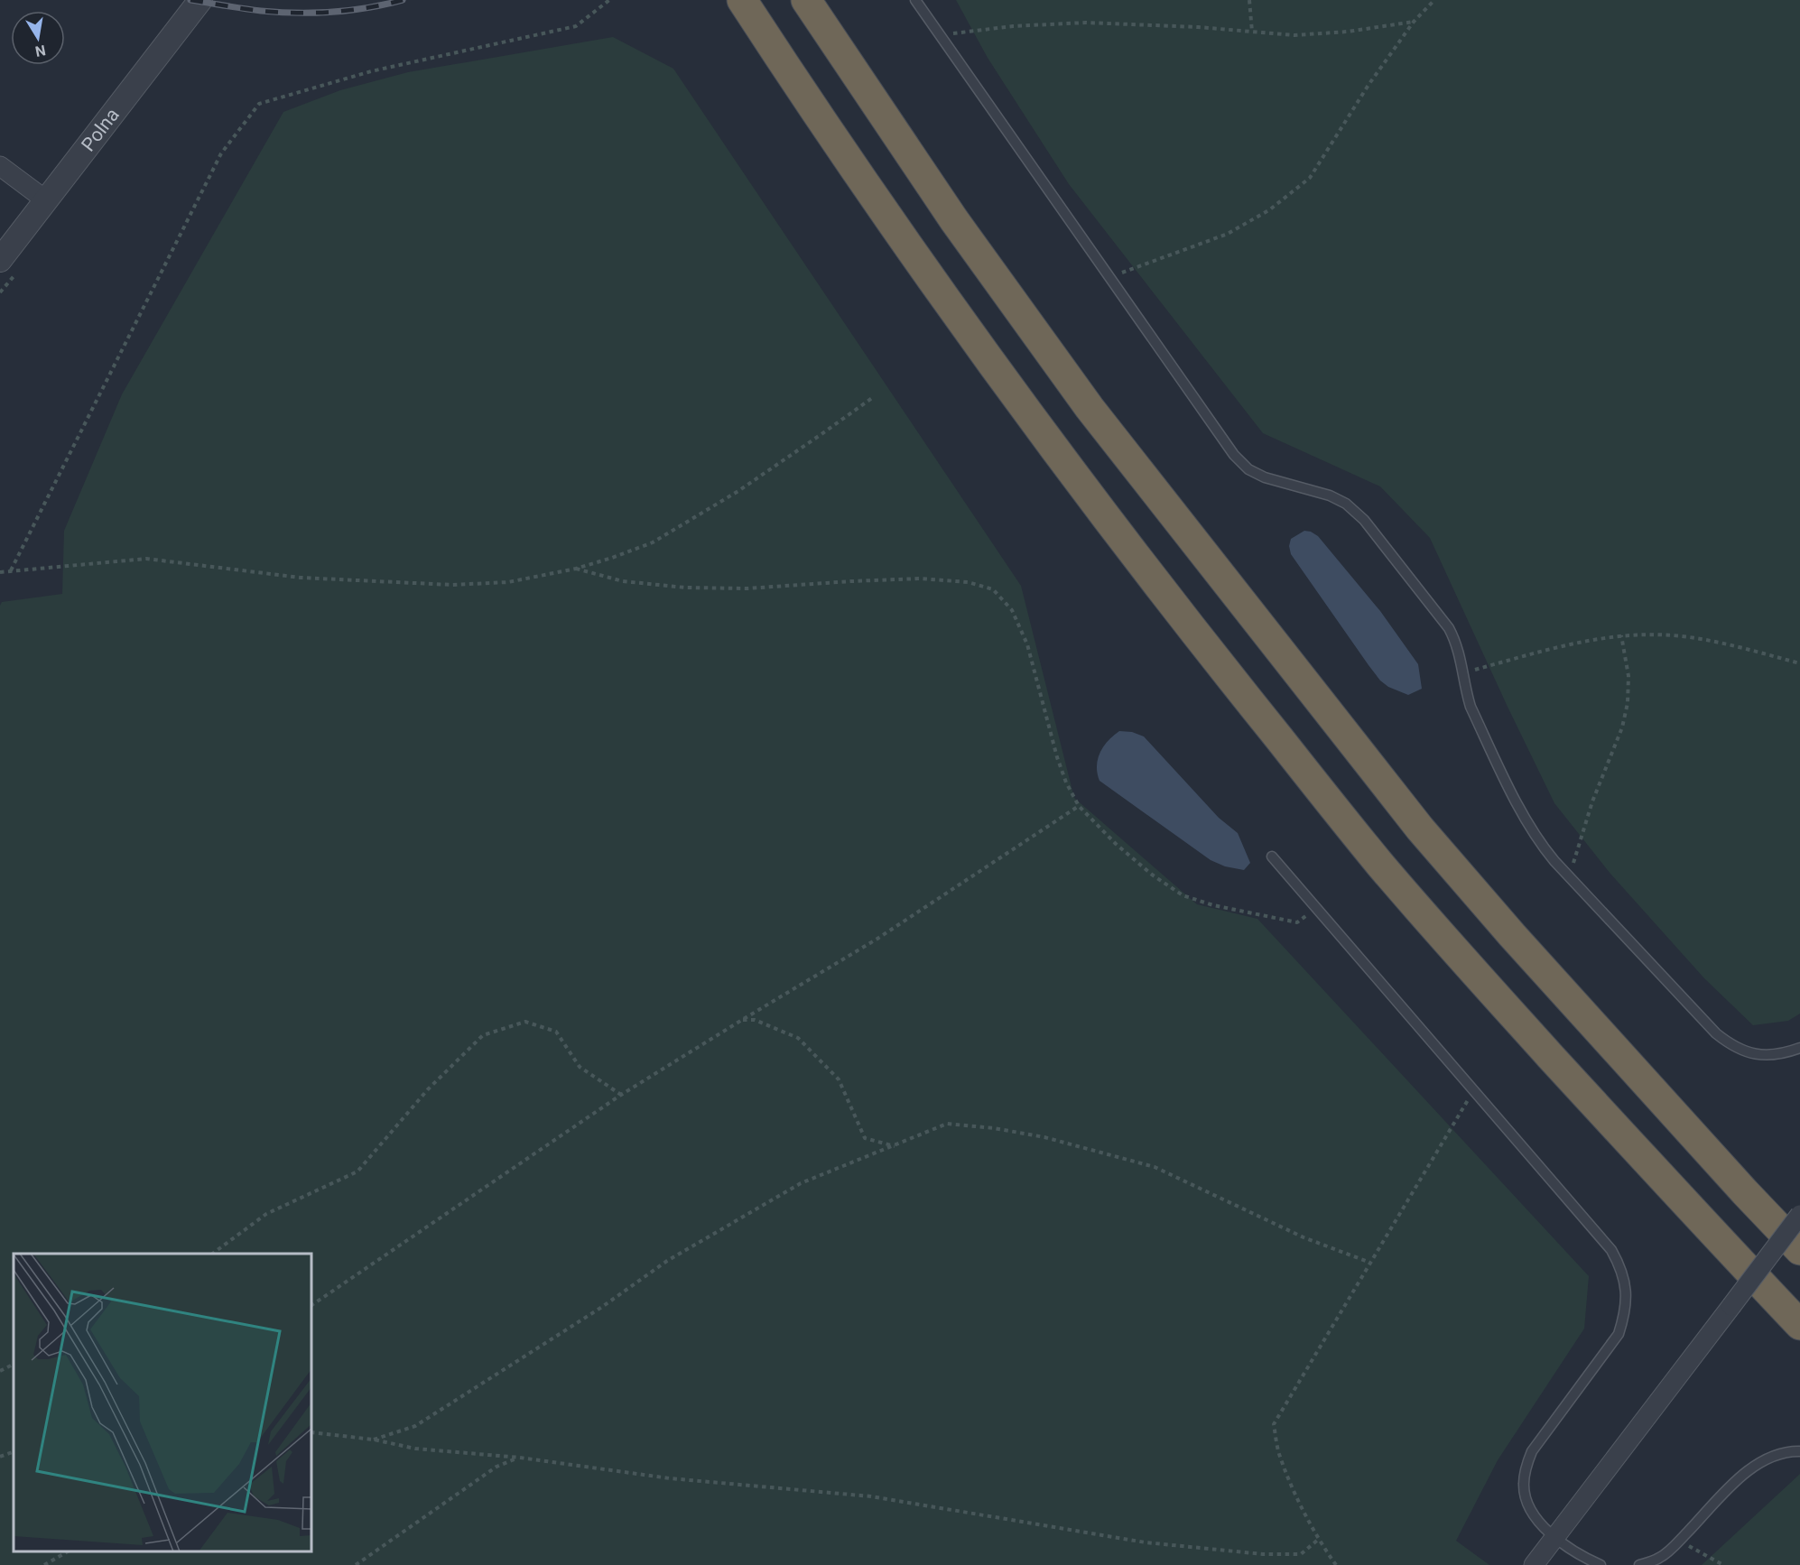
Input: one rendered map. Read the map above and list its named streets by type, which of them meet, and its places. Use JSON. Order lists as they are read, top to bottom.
{
  "streets": {
    "street": ["Polna"]
  },
  "north": "bottom"
}
